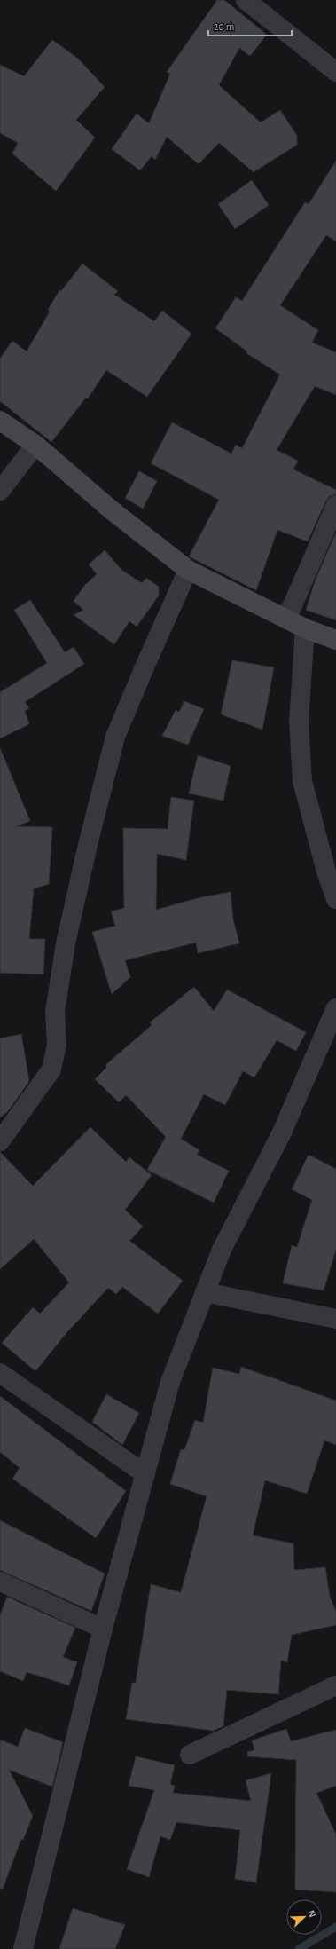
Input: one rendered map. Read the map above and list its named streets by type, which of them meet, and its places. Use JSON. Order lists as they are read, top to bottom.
{
  "scale_bar": "20 m",
  "north": "top right"
}
